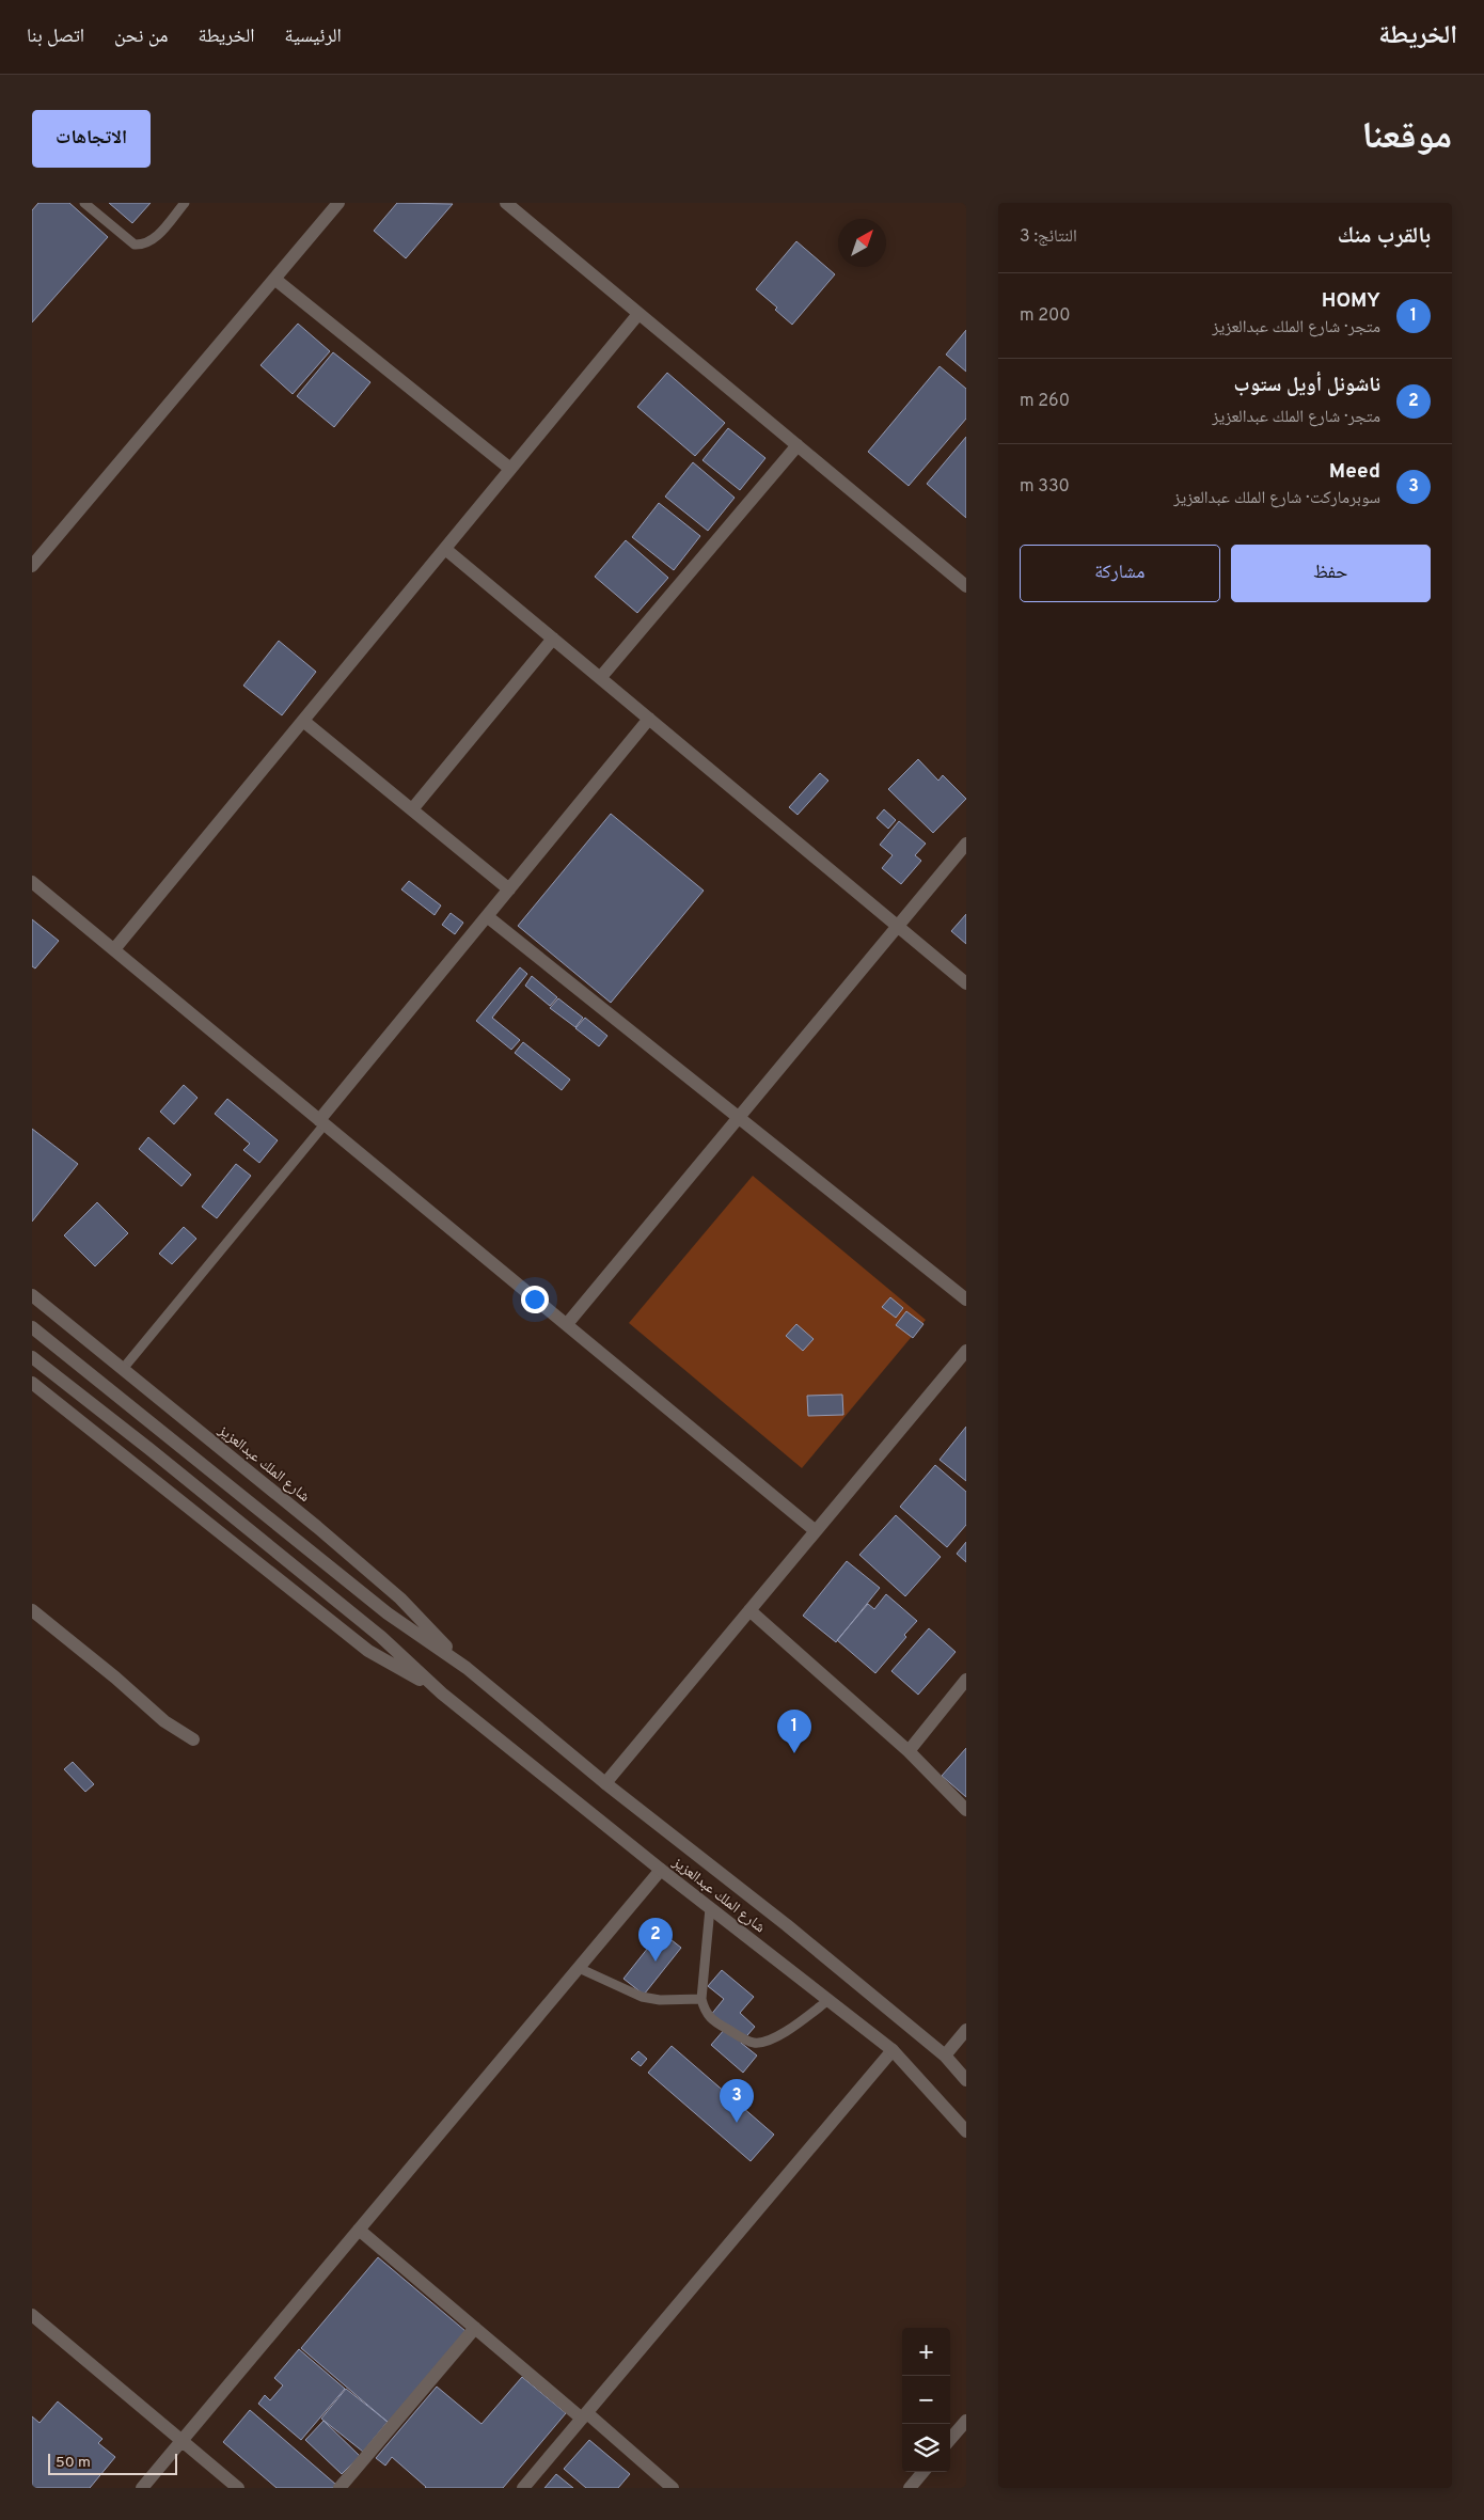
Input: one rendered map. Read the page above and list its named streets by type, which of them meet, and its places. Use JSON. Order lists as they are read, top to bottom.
{
  "streets": {
    "street": ["شارع الملك عبدالعزيز"]
  },
  "scale_bar": "50 m",
  "north": "top right",
  "page": {
    "header": "الخريطة",
    "nav": [
      "الرئيسية",
      "الخريطة",
      "من نحن",
      "اتصل بنا"
    ],
    "title": "موقعنا",
    "buttons": [
      "الاتجاهات",
      ["حفظ", "مشاركة"]
    ],
    "heading": ["بالقرب منك", "النتائج: 3"],
    "list": [
      {
        "mark": "1",
        "name": "HOMY",
        "note": "متجر · شارع الملك عبدالعزيز",
        "value": "200 m"
      },
      {
        "mark": "2",
        "name": "ناشونل أويل ستوب",
        "note": "متجر · شارع الملك عبدالعزيز",
        "value": "260 m"
      },
      {
        "mark": "3",
        "name": "Meed",
        "note": "سوبرماركت · شارع الملك عبدالعزيز",
        "value": "330 m"
      }
    ],
    "pins": ["1", "2", "3"],
    "map_buttons": ["+", "−"],
    "scale": "50 m"
  }
}
